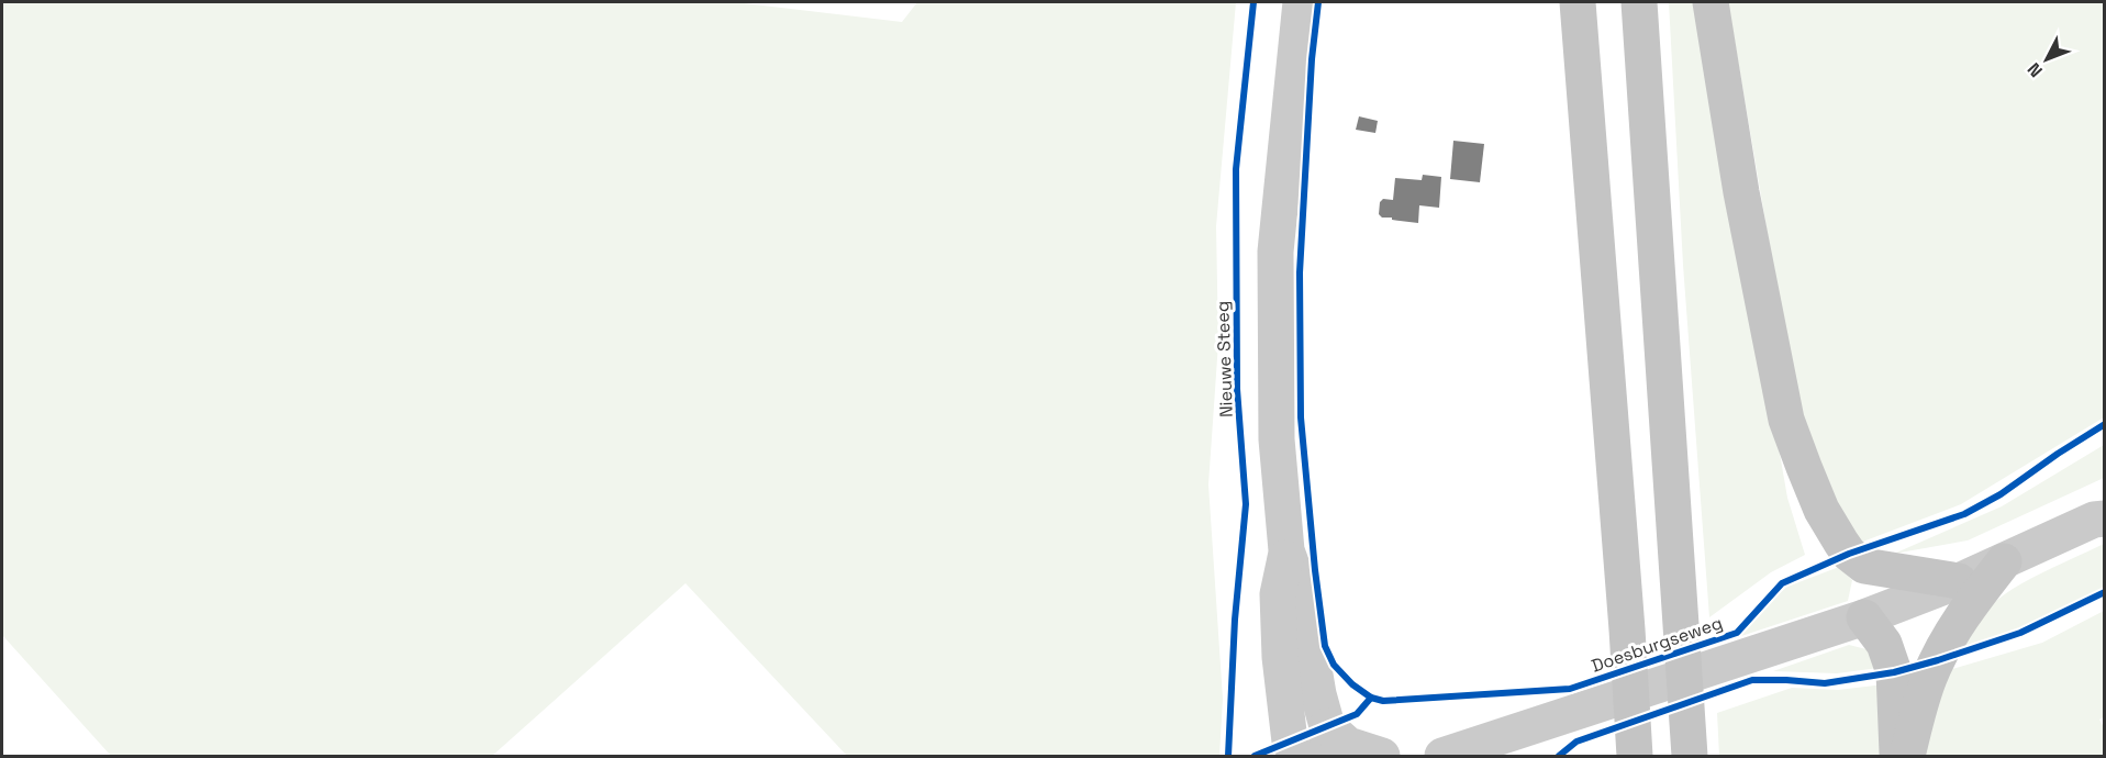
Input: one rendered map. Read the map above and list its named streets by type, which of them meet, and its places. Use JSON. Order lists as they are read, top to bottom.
{
  "streets": {
    "cycle path": ["Nieuwe Steeg", "Doesburgseweg"]
  },
  "north": "bottom left"
}
